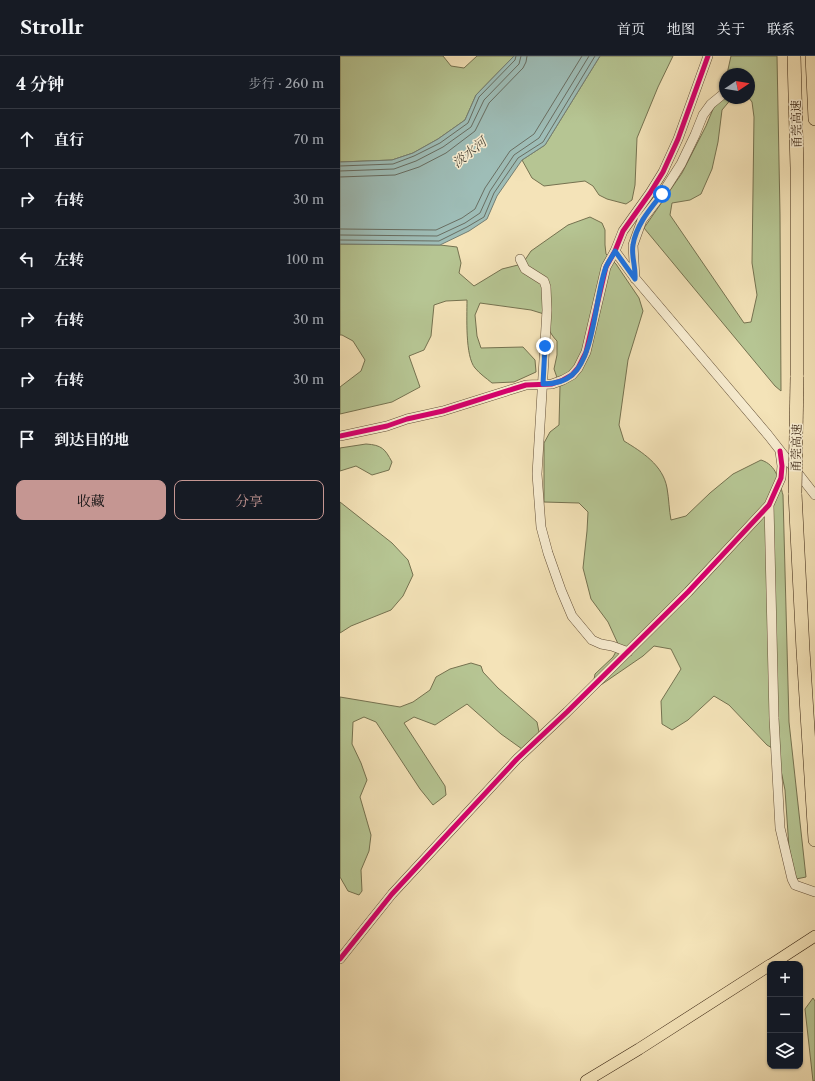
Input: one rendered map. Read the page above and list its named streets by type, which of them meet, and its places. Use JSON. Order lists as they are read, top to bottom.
{
  "streets": {
    "highway": ["甬莞高速"]
  },
  "water": ["淡水河"],
  "north": "right",
  "page": {
    "header": "Strollr",
    "nav": [
      "首页",
      "地图",
      "关于",
      "联系"
    ],
    "heading": ["4 分钟", "步行 · 260 m"],
    "list": [
      ["直行", "70 m"],
      ["右转", "30 m"],
      ["左转", "100 m"],
      ["右转", "30 m"],
      ["右转", "30 m"],
      "到达目的地"
    ],
    "buttons": ["收藏", "分享"],
    "map_buttons": ["+", "−"]
  }
}
